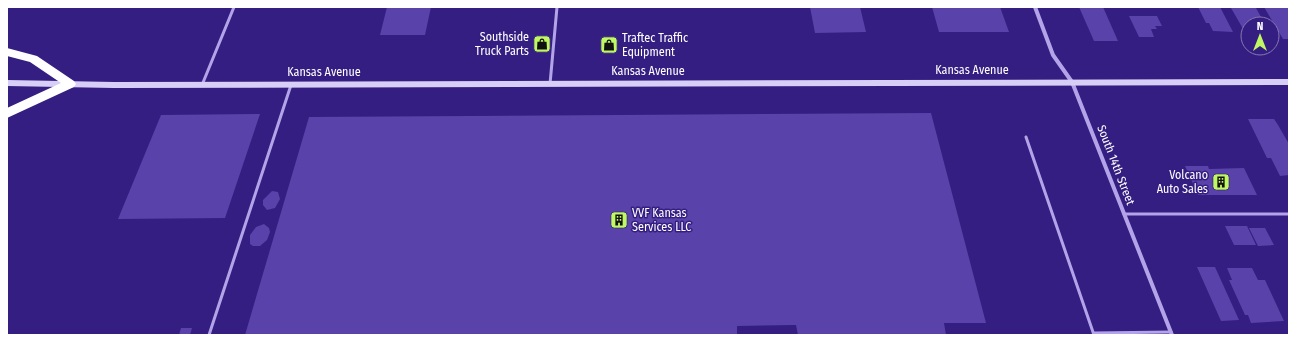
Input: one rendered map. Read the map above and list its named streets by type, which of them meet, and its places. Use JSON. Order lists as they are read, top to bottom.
{
  "streets": {
    "main road": ["Kansas Avenue"],
    "street": ["South 14th Street"]
  },
  "crossings": [
    ["Kansas Avenue", "South 14th Street"]
  ],
  "places": {
    "shop": ["Southside Truck Parts", "Traftec Traffic Equipment"],
    "building": ["Volcano Auto Sales", "VVF Kansas Services LLC"]
  },
  "north": "top"
}
